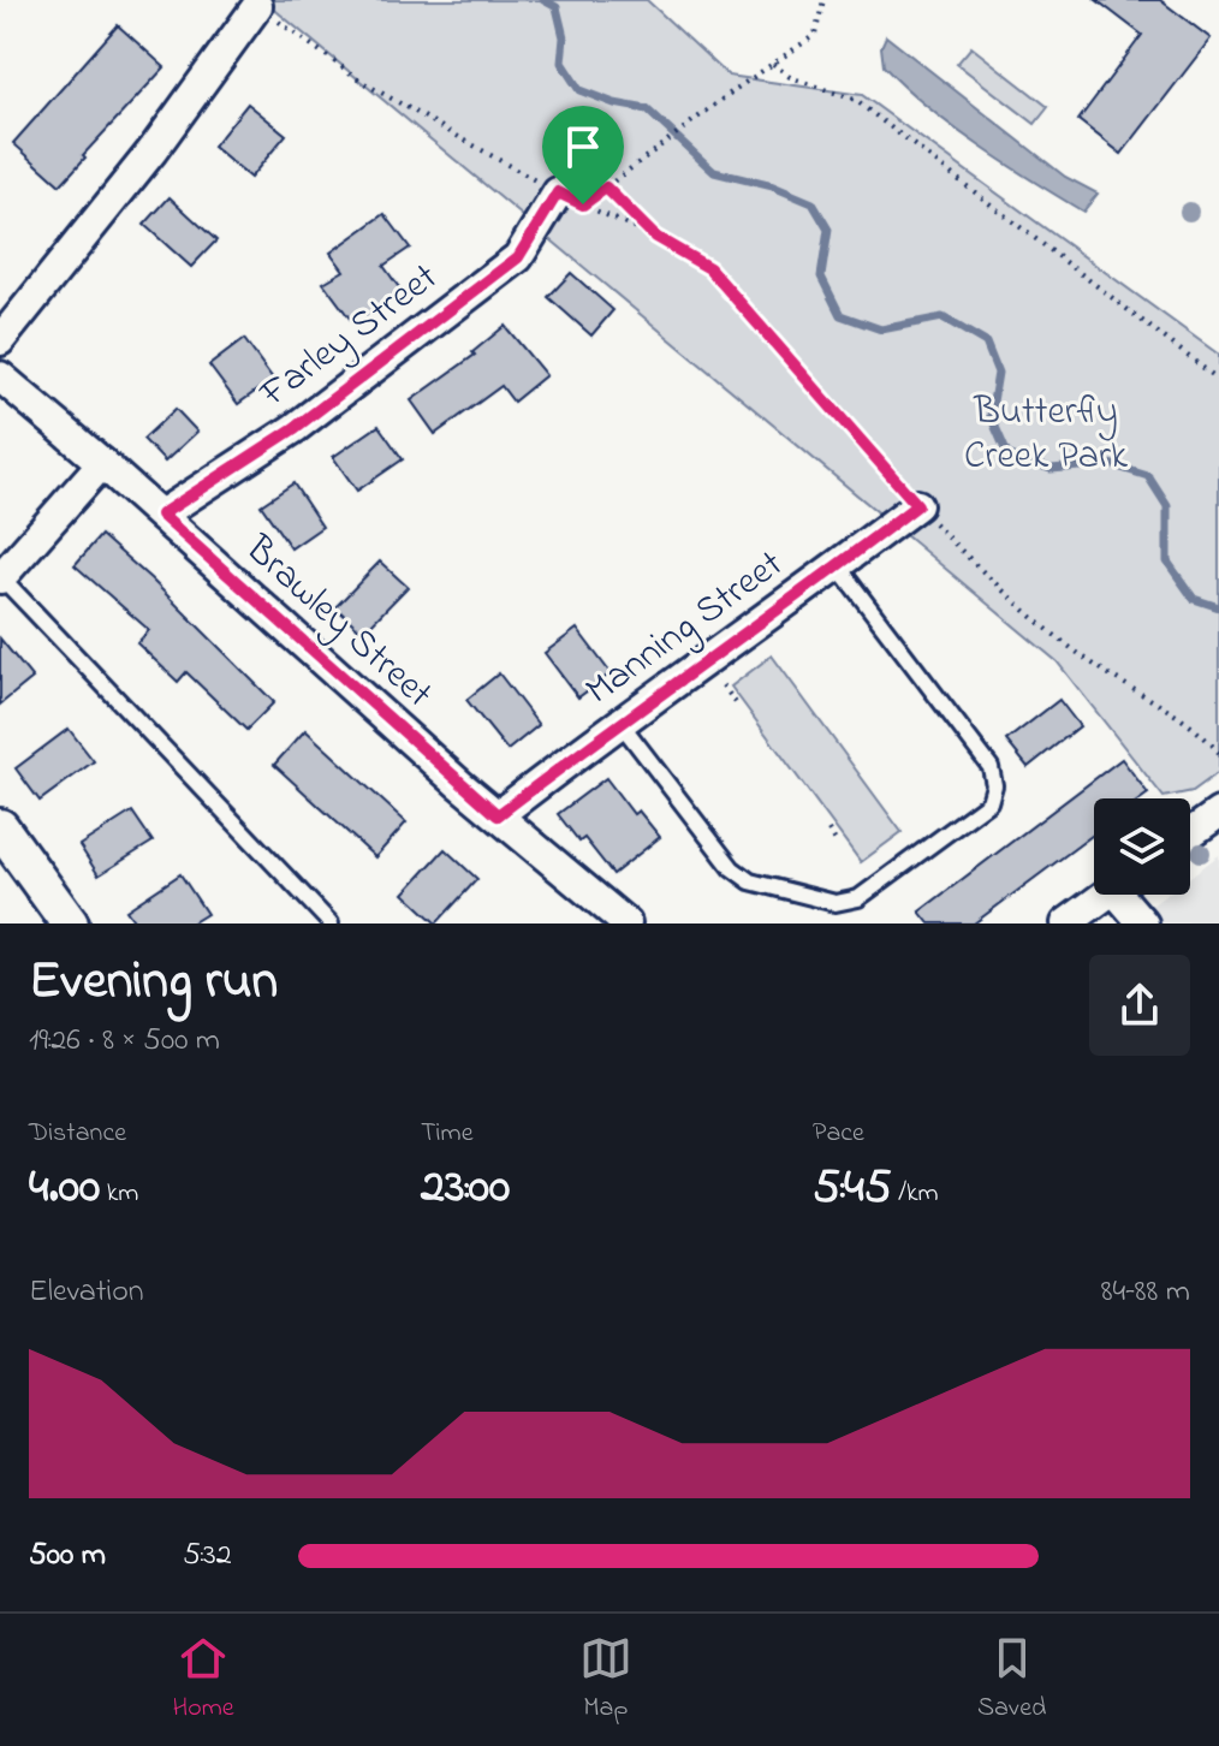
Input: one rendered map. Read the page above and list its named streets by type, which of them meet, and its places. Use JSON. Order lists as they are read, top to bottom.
{
  "streets": {
    "street": ["Farley Street", "Brawley Street", "Manning Street"]
  },
  "crossings": [
    ["Farley Street", "Brawley Street"],
    ["Brawley Street", "Manning Street"]
  ],
  "parks": ["Butterfly Creek Park"],
  "page": {
    "heading": ["Evening run", "19:26 · 8 × 500 m"],
    "stats": [
      ["Distance", "4.00 km"],
      ["Time", "23:00"],
      ["Pace", "5:45 /km"]
    ],
    "chart": ["Elevation", "84–88 m"],
    "list": [
      {
        "name": "500 m",
        "note": "5:32"
      }
    ],
    "tabs": ["Home", "Map", "Saved"]
  }
}
